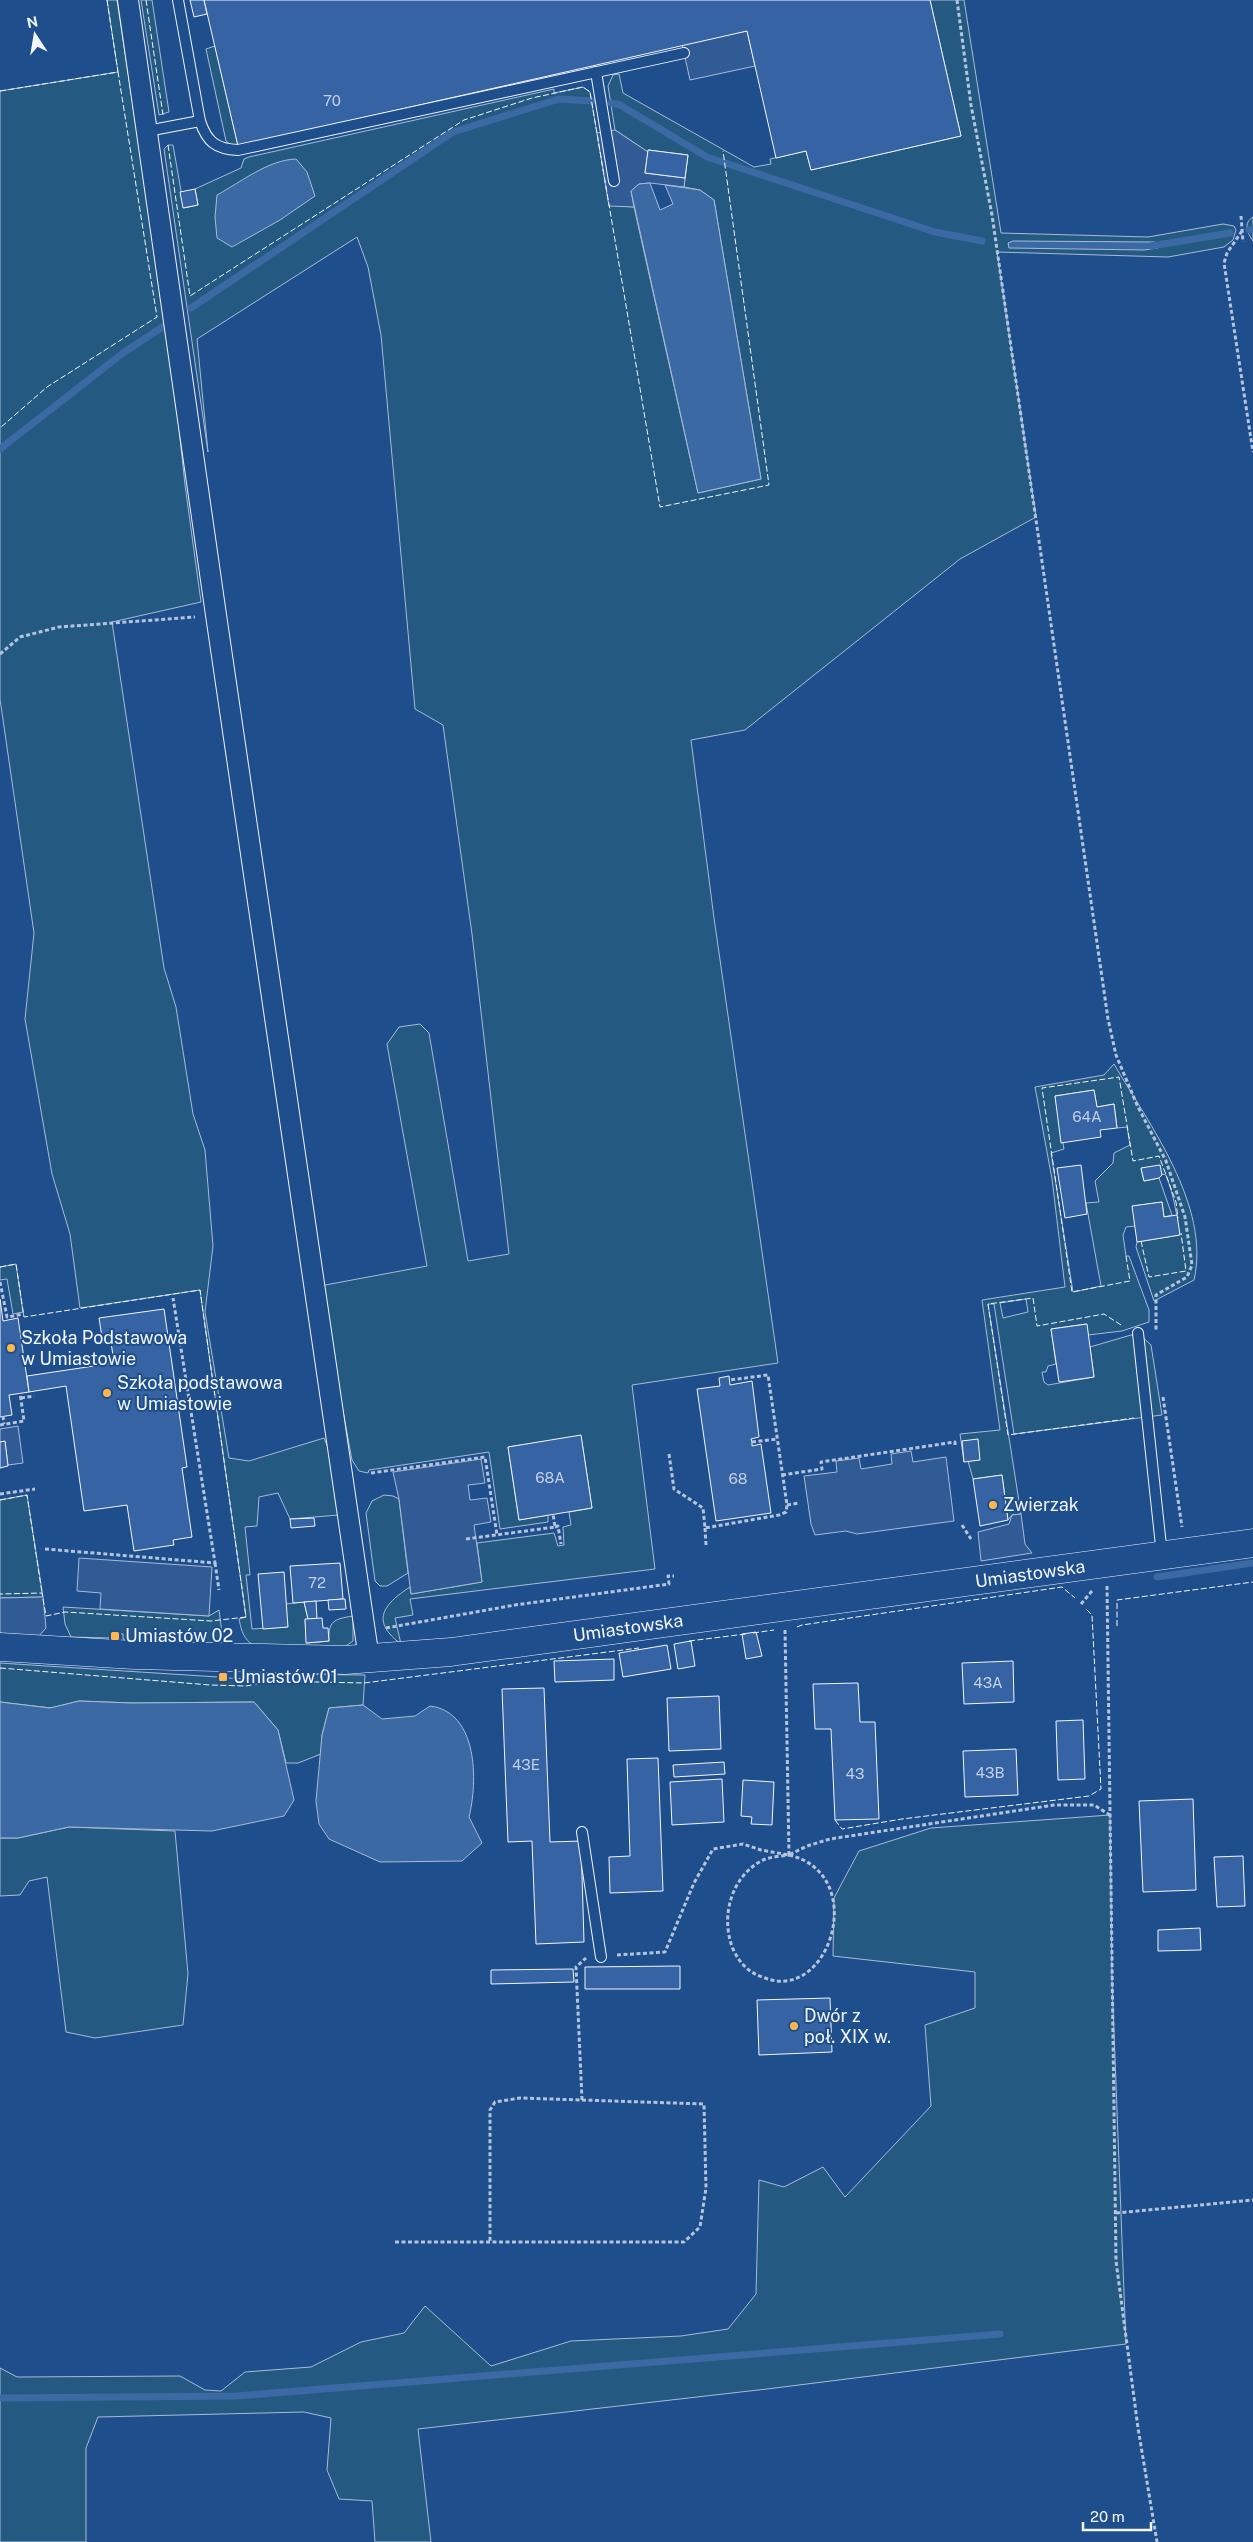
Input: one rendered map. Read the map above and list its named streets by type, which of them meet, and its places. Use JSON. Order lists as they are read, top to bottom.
{
  "streets": {
    "main road": ["Umiastowska"]
  },
  "places": {
    "other": [
      "Szkoła Podstawowa w Umiastowie",
      "Szkoła podstawowa w Umiastowie",
      "Zwierzak",
      "Dwór z poł. XIX w."
    ],
    "transit": ["Umiastów 02", "Umiastów 01"]
  },
  "house_numbers": [
    "70",
    "64A",
    "68A",
    "68",
    "72",
    "43A",
    "43E",
    "43B",
    "43"
  ],
  "scale_bar": "20 m",
  "north": "top"
}
